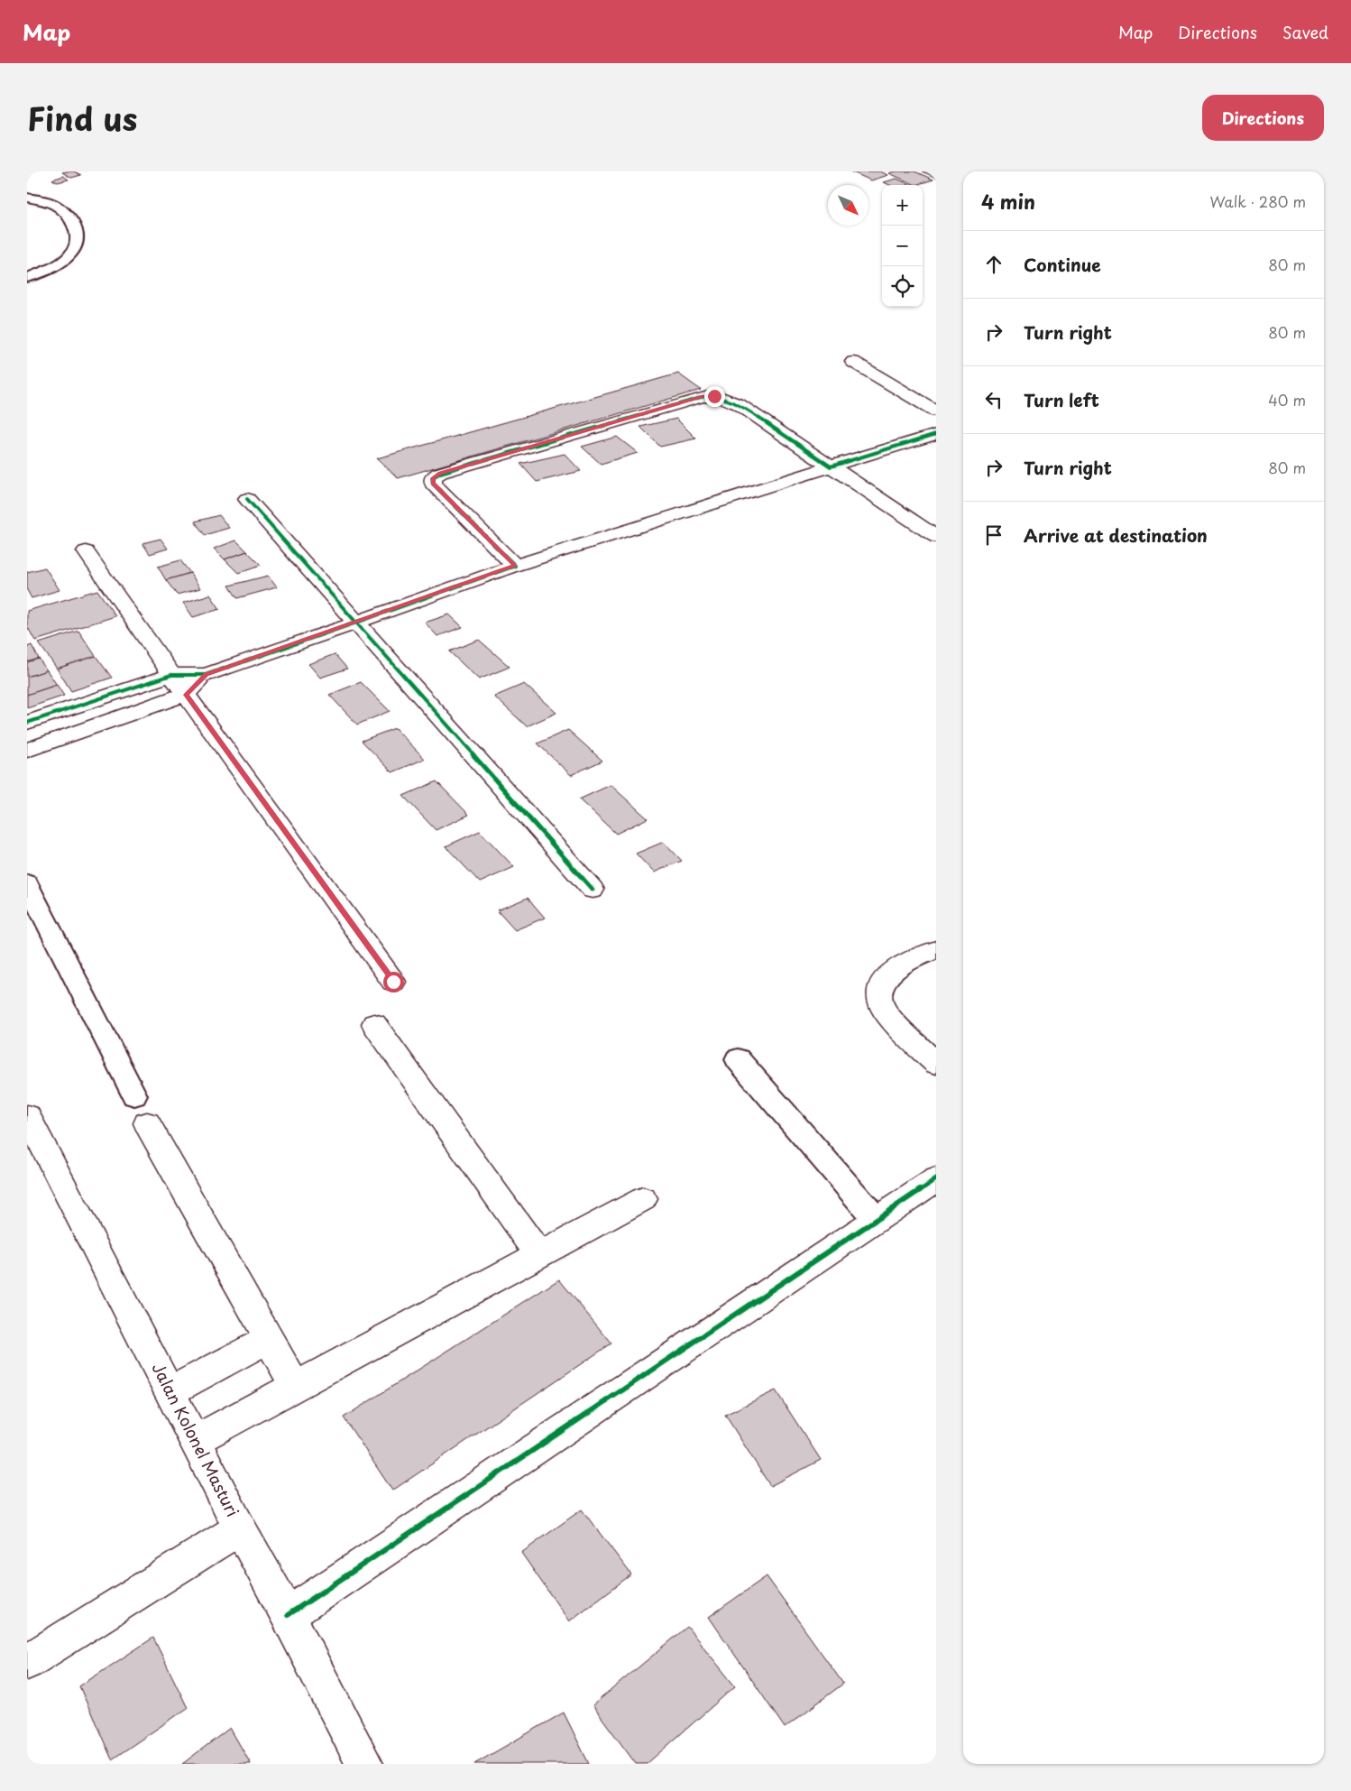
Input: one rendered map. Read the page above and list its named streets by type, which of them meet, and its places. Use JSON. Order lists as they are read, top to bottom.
{
  "streets": {
    "street": ["Jalan Kolonel Masturi"]
  },
  "north": "bottom right",
  "page": {
    "header": "Map",
    "nav": ["Map", "Directions", "Saved"],
    "title": "Find us",
    "buttons": "Directions",
    "heading": ["4 min", "Walk · 280 m"],
    "map_buttons": ["+", "−"],
    "list": [
      ["Continue", "80 m"],
      ["Turn right", "80 m"],
      ["Turn left", "40 m"],
      ["Turn right", "80 m"],
      "Arrive at destination"
    ]
  }
}
